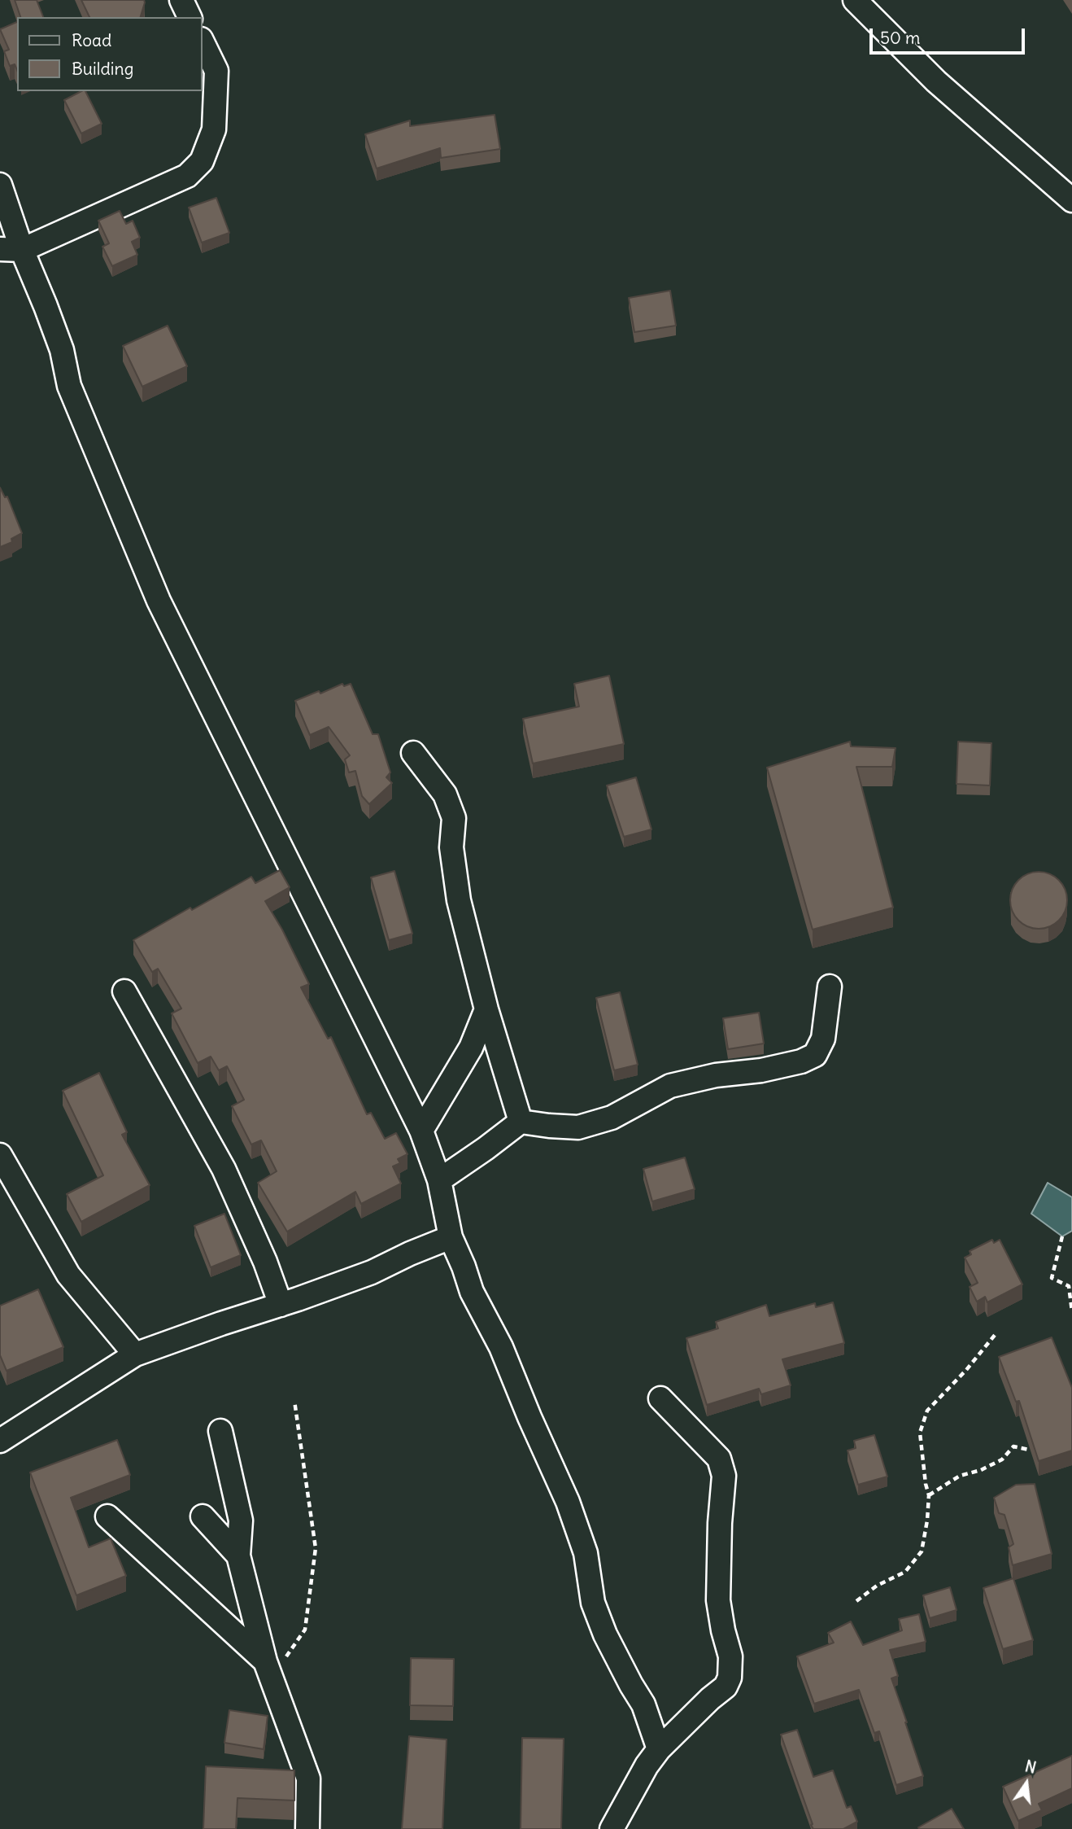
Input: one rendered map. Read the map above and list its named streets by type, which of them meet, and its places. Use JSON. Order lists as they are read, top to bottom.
{
  "legend": ["Road", "Building"],
  "scale_bar": "50 m",
  "north": "top"
}
